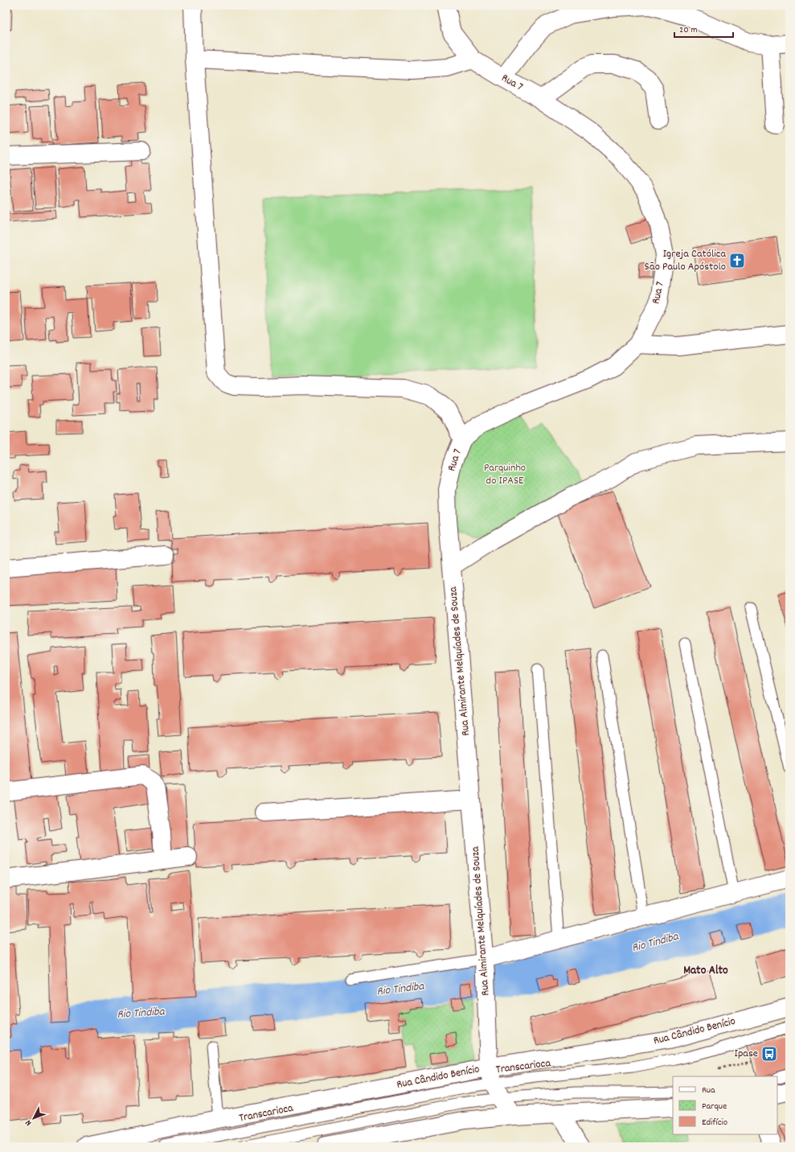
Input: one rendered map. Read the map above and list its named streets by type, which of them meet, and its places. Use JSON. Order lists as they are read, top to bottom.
{
  "streets": {
    "street": ["Rua 7", "Rua Almirante Melquíades de Souza", "Rua Cândido Benício"],
    "lane": ["Transcarioca"]
  },
  "crossings": [
    ["Rua 7", "Rua Almirante Melquíades de Souza"],
    ["Rua Almirante Melquíades de Souza", "Rua Cândido Benício"],
    ["Rua Almirante Melquíades de Souza", "Transcarioca"],
    ["Rua Cândido Benício", "Transcarioca"]
  ],
  "districts": ["Mato Alto"],
  "water": ["Rio Tindiba"],
  "parks": ["Parquinho do IPASE"],
  "places": {
    "church": ["Igreja Católica São Paulo Apóstolo"],
    "bus stop": ["Ipase"]
  },
  "legend": ["Rua", "Parque", "Edifício"],
  "scale_bar": "20 m",
  "north": "bottom left"
}
